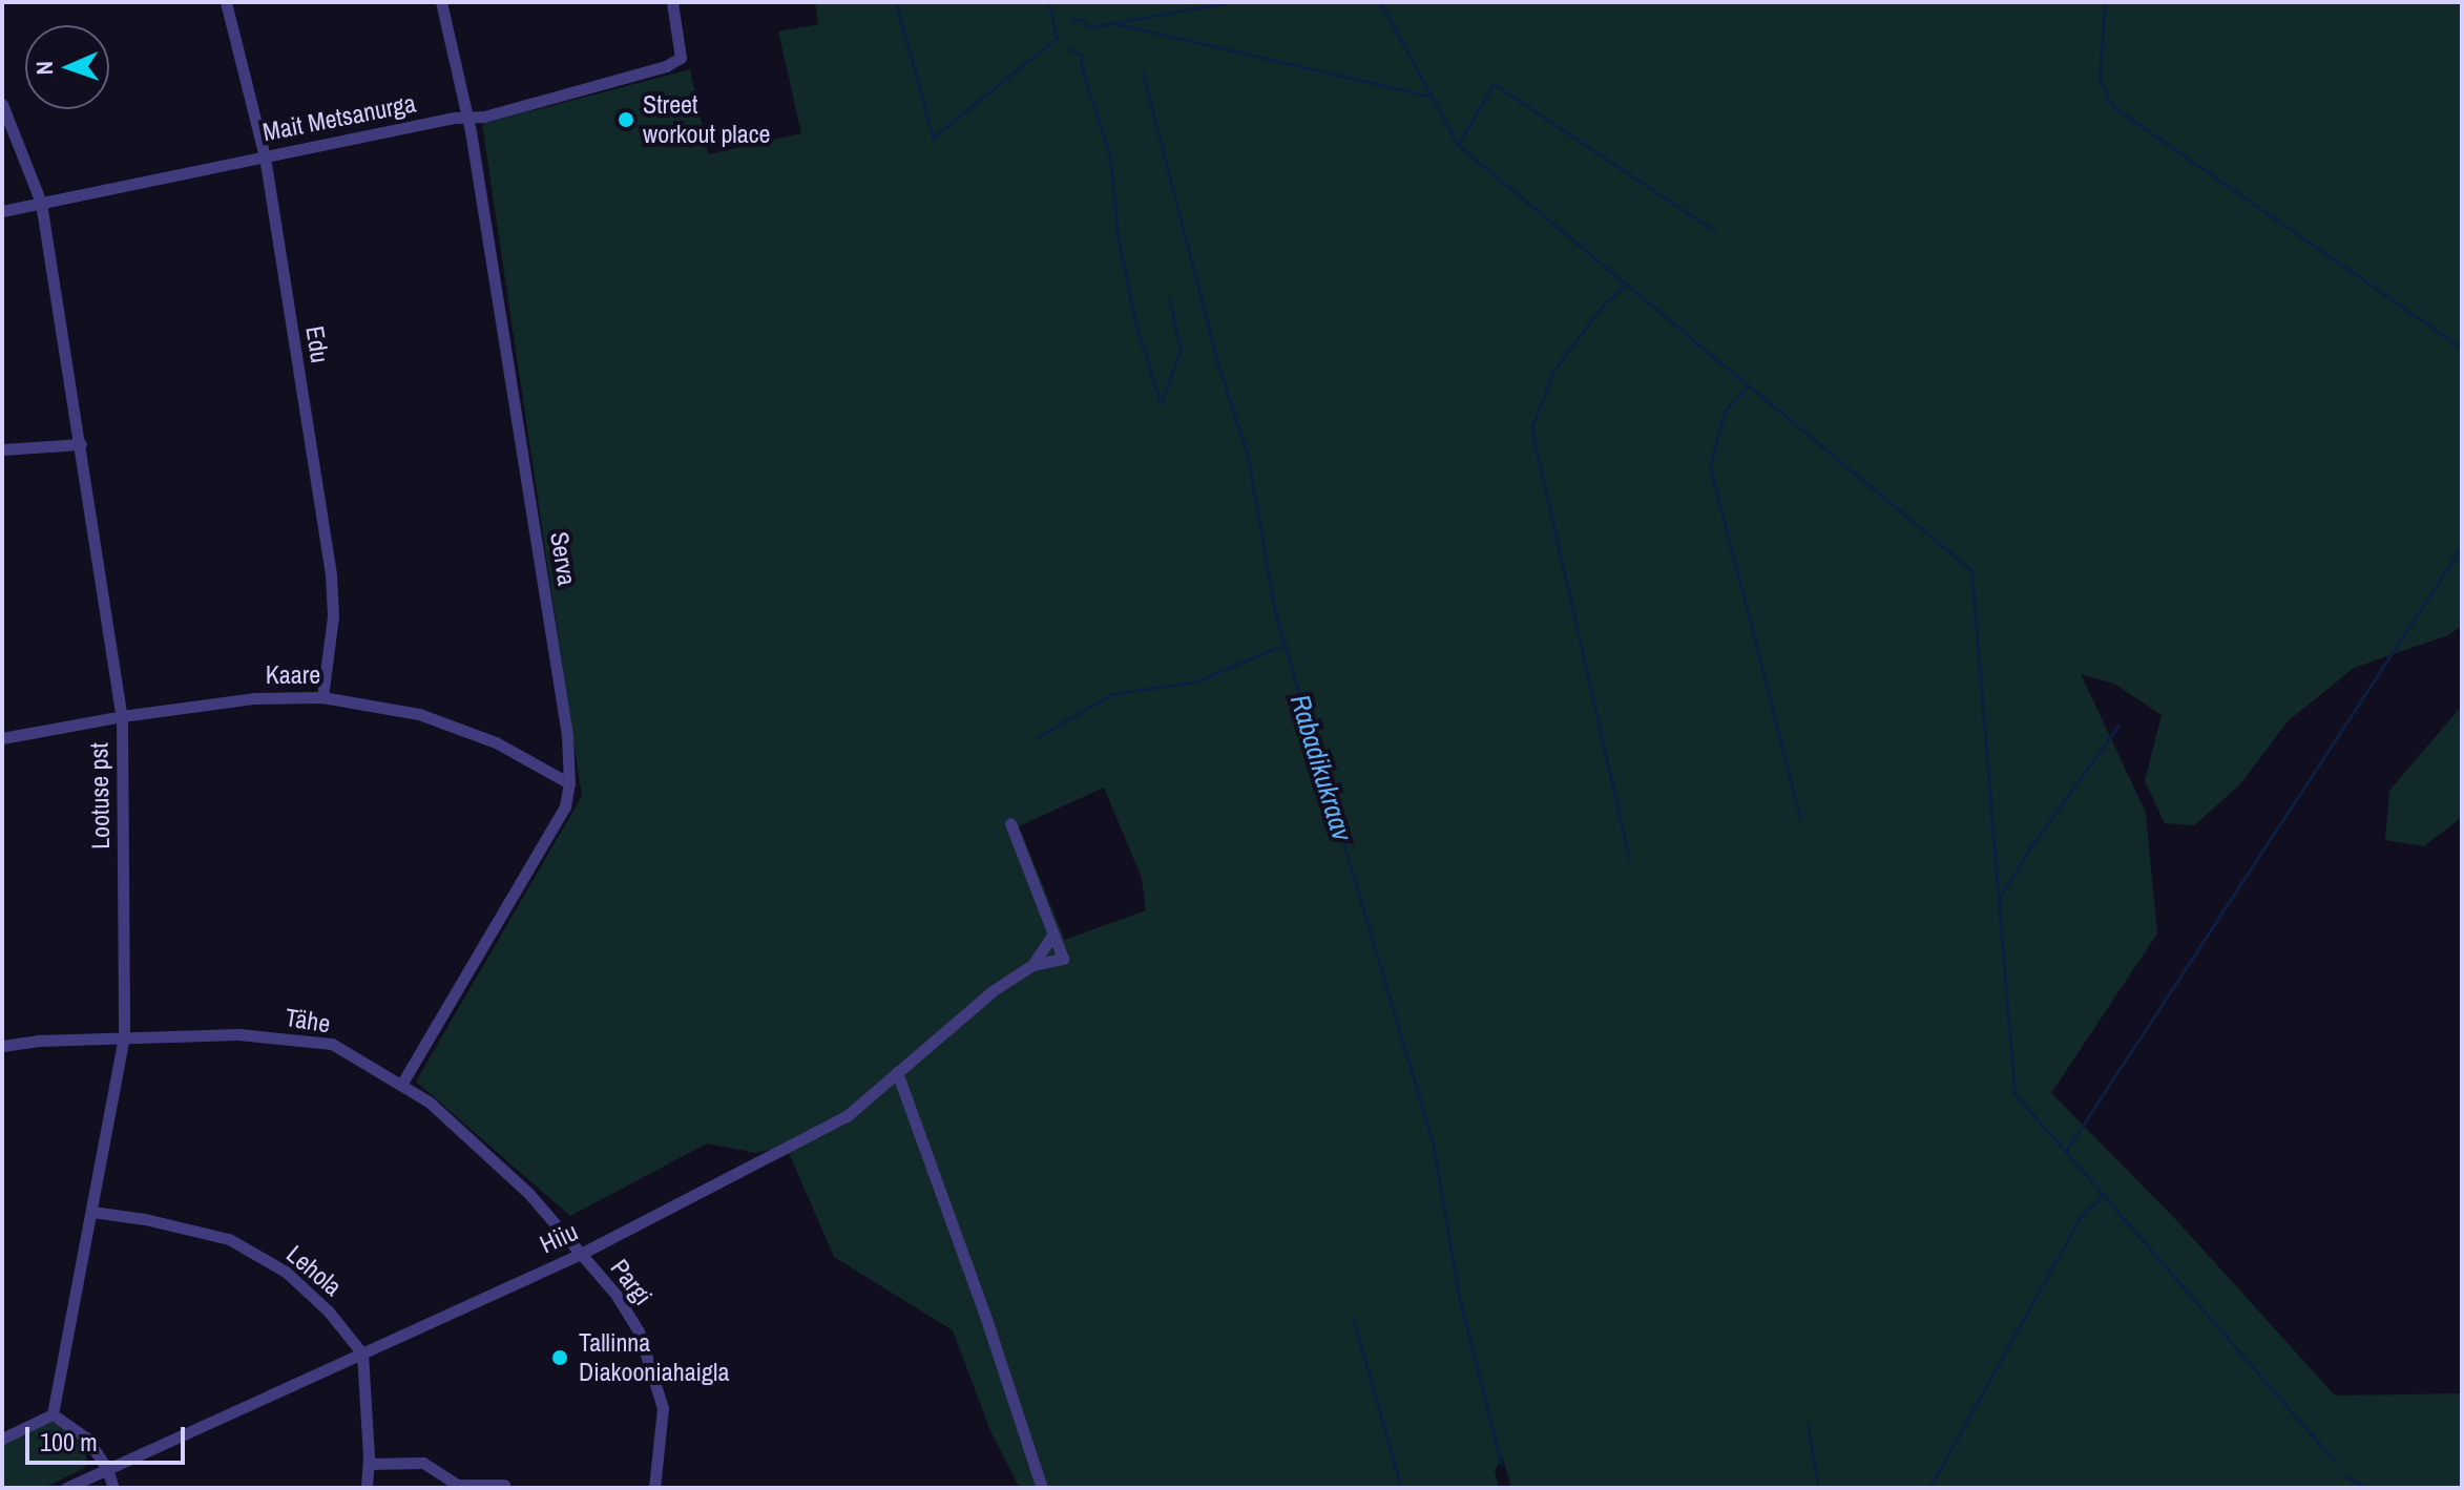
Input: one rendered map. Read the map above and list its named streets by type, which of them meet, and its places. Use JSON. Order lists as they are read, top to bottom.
{
  "streets": {
    "street": [
      "Mait Metsanurga",
      "Edu",
      "Serva",
      "Kaare",
      "Lootuse pst",
      "Tähe",
      "Hiiu",
      "Lehola",
      "Pargi"
    ]
  },
  "crossings": [
    ["Mait Metsanurga", "Edu"],
    ["Mait Metsanurga", "Serva"],
    ["Mait Metsanurga", "Lootuse pst"],
    ["Edu", "Kaare"],
    ["Serva", "Kaare"],
    ["Serva", "Tähe"],
    ["Kaare", "Lootuse pst"],
    ["Lootuse pst", "Tähe"],
    ["Lootuse pst", "Lehola"],
    ["Tähe", "Hiiu"],
    ["Tähe", "Pargi"],
    ["Hiiu", "Lehola"],
    ["Hiiu", "Pargi"]
  ],
  "water": ["Rabadikukraav"],
  "places": ["Street workout place", "Tallinna Diakooniahaigla"],
  "scale_bar": "100 m",
  "north": "left"
}
